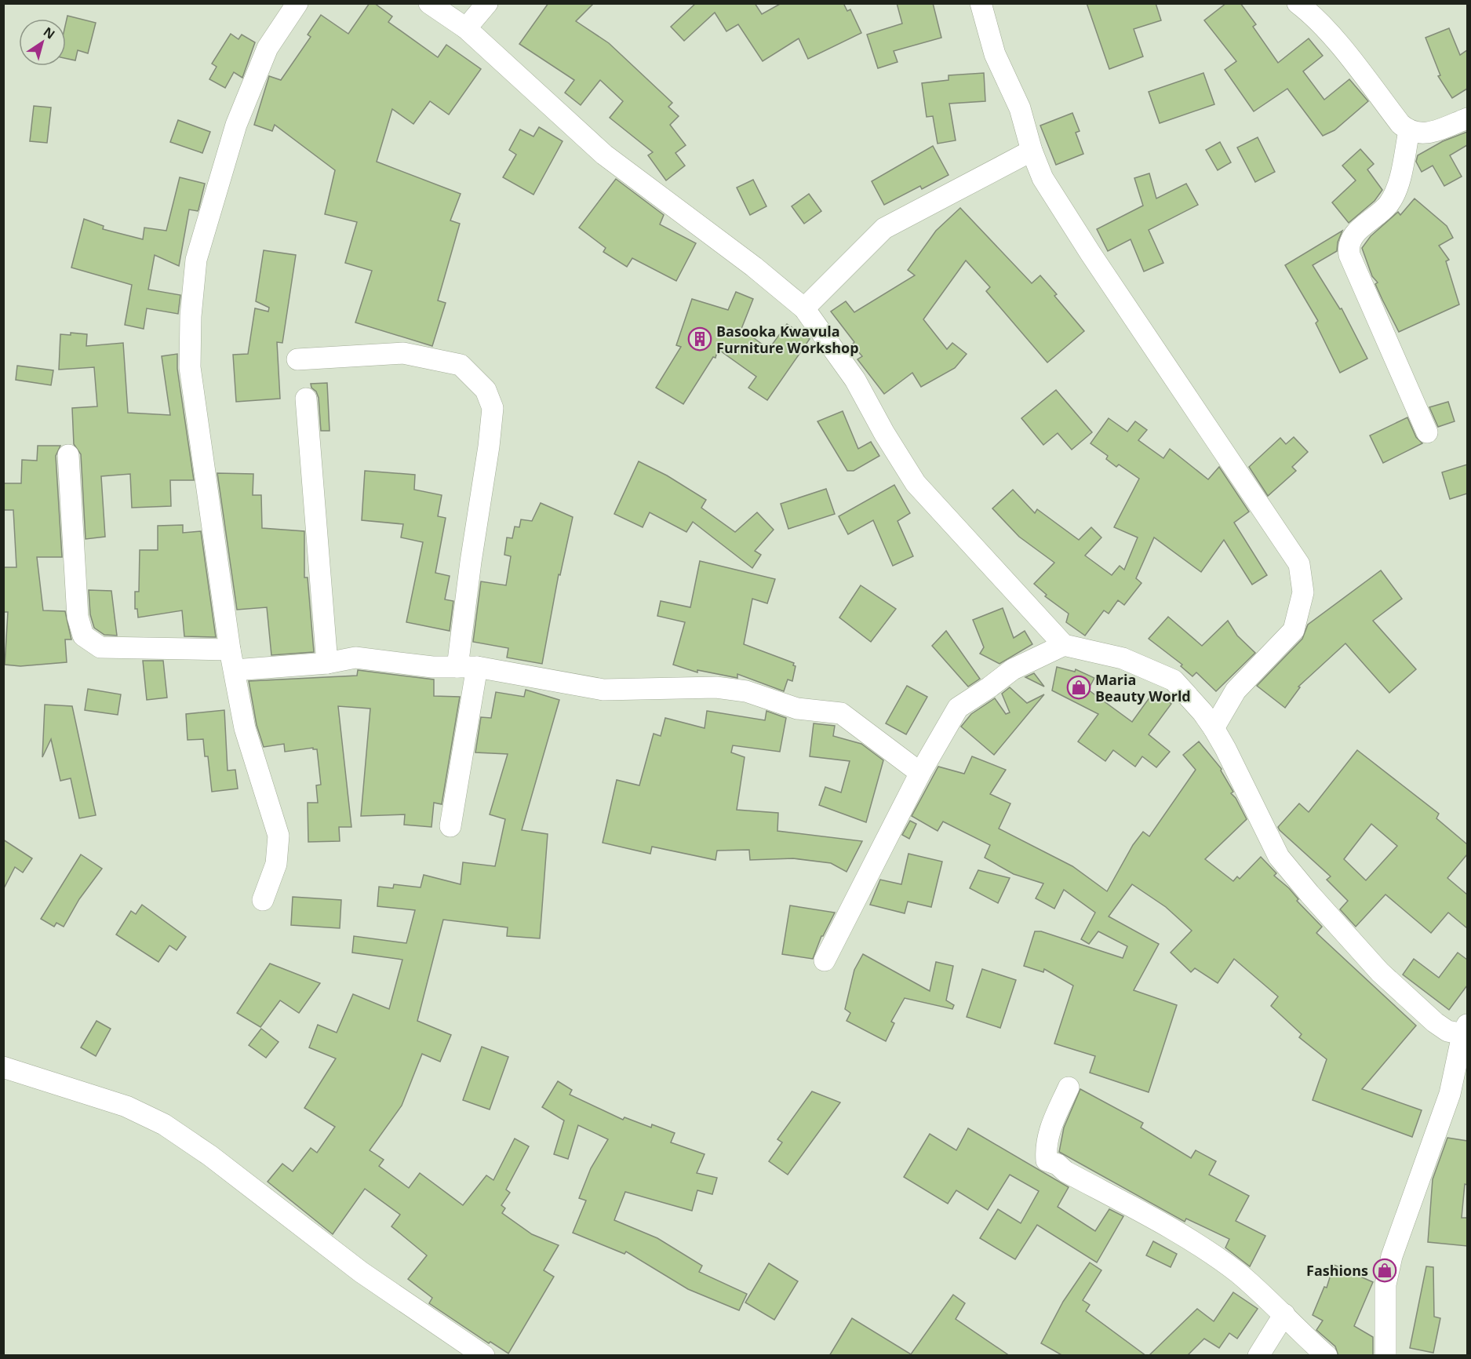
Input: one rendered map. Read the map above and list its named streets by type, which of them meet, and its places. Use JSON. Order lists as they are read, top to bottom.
{
  "places": {
    "building": ["Basooka Kwavula Furniture Workshop"],
    "shop": ["Maria Beauty World", "Fashions"]
  },
  "north": "top right"
}
